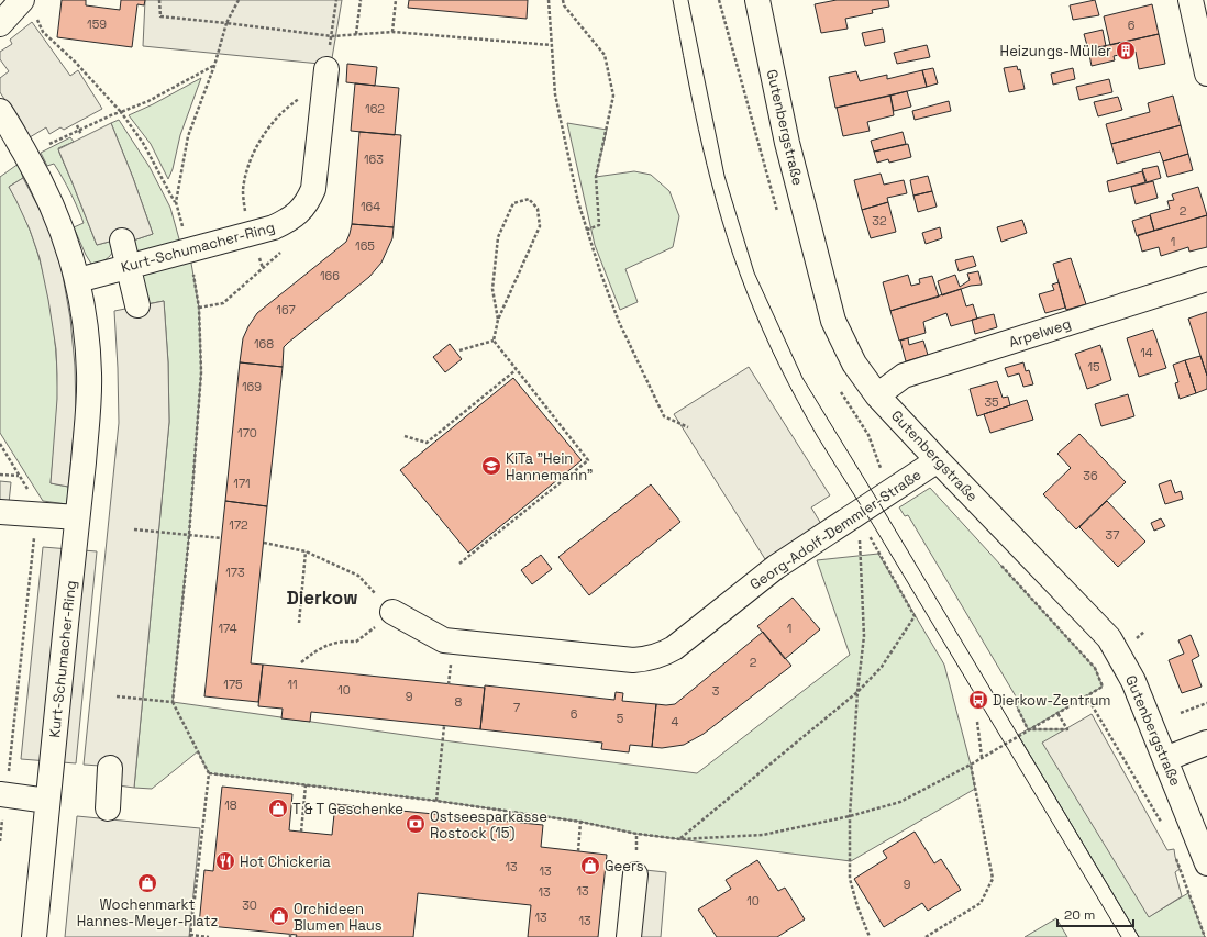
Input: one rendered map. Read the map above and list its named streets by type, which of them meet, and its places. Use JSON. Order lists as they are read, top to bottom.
{
  "streets": {
    "street": [
      "Gutenbergstraße",
      "Kurt-Schumacher-Ring",
      "Arpelweg",
      "Georg-Adolf-Demmler-Straße"
    ]
  },
  "crossings": [
    ["Gutenbergstraße", "Arpelweg"],
    ["Gutenbergstraße", "Georg-Adolf-Demmler-Straße"]
  ],
  "districts": ["Dierkow"],
  "places": {
    "building": ["Heizungs-Müller"],
    "school or university": ["KiTa \"Hein Hannemann\""],
    "bus stop": ["Dierkow-Zentrum"],
    "shop": [
      "T & T Geschenke",
      "Geers",
      "Wochenmarkt Hannes-Meyer-Platz",
      "Orchideen Blumen Haus"
    ],
    "bank": ["Ostseesparkasse Rostock (15)"],
    "restaurant": ["Hot Chickeria"]
  },
  "house_numbers": [
    "159",
    "6",
    "162",
    "163",
    "164",
    "2",
    "32",
    "1",
    "165",
    "166",
    "167",
    "168",
    "14",
    "15",
    "169",
    "35",
    "170",
    "36",
    "171",
    "172",
    "37",
    "173",
    "174",
    "1",
    "2",
    "175",
    "11",
    "10",
    "3",
    "9",
    "8",
    "7",
    "6",
    "5",
    "4",
    "18",
    "13",
    "13",
    "9",
    "13",
    "13",
    "10",
    "30",
    "13",
    "13"
  ],
  "scale_bar": "20 m"
}
